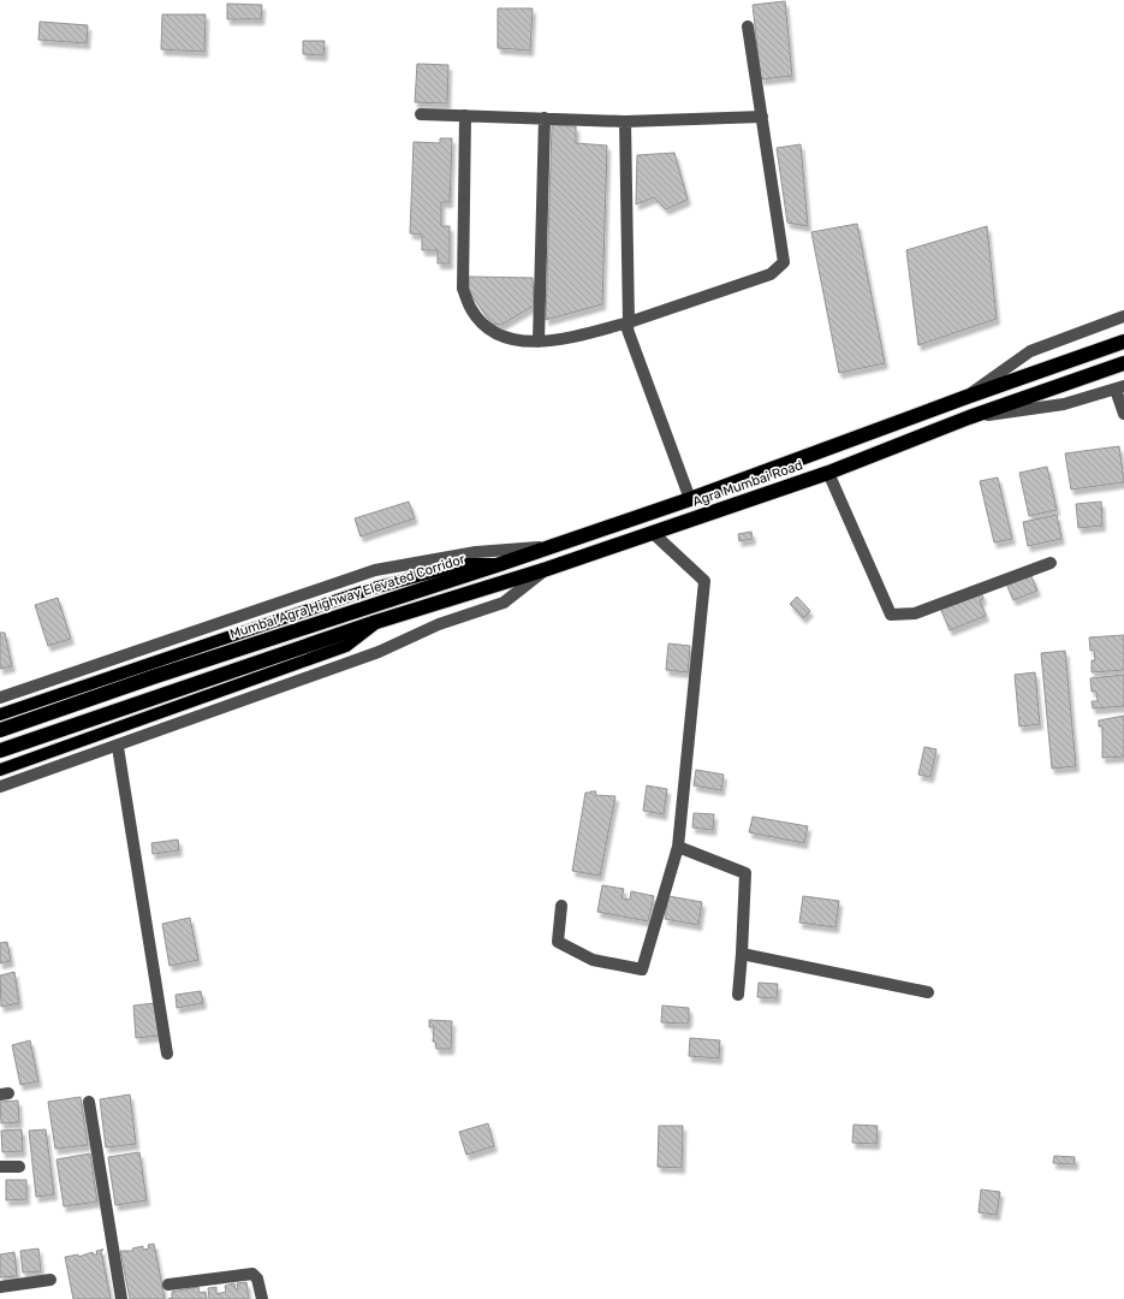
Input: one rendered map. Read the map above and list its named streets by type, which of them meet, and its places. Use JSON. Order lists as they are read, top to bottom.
{
  "streets": {
    "highway": ["Agra Mumbai Road", "Mumbai Agra Highway Elevated Corridor"]
  },
  "crossings": [
    ["Agra Mumbai Road", "Mumbai Agra Highway Elevated Corridor"]
  ]
}
